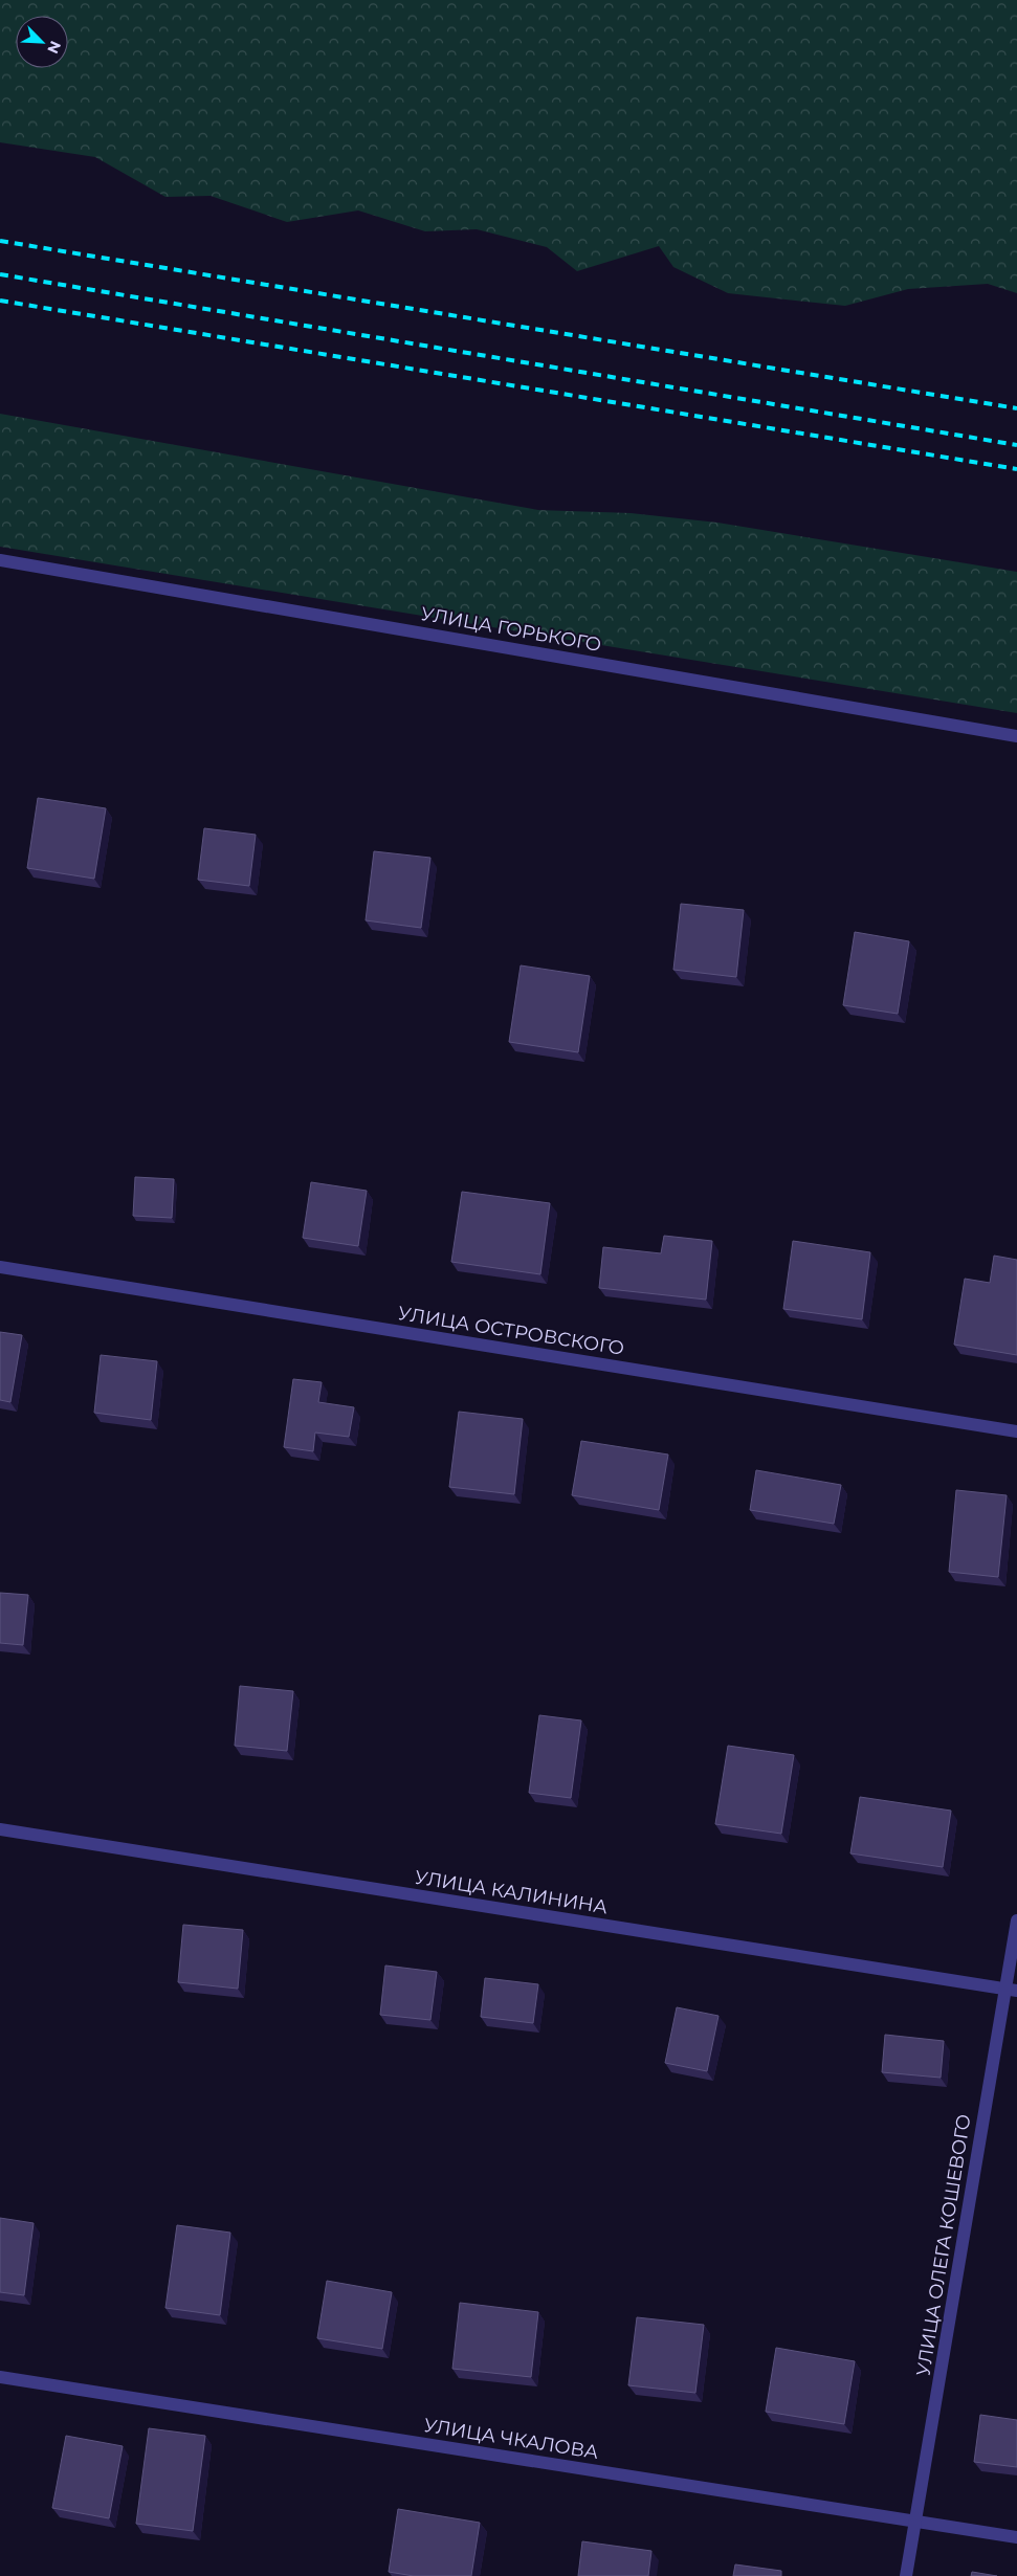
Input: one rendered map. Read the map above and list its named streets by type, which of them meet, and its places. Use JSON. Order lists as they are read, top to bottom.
{
  "streets": {
    "street": [
      "УЛИЦА ГОРЬКОГО",
      "УЛИЦА ОСТРОВСКОГО",
      "УЛИЦА КАЛИНИНА",
      "УЛИЦА ОЛЕГА КОШЕВОГО",
      "УЛИЦА ЧКАЛОВА"
    ]
  },
  "crossings": [
    ["УЛИЦА КАЛИНИНА", "УЛИЦА ОЛЕГА КОШЕВОГО"],
    ["УЛИЦА ОЛЕГА КОШЕВОГО", "УЛИЦА ЧКАЛОВА"]
  ],
  "north": "bottom right"
}
